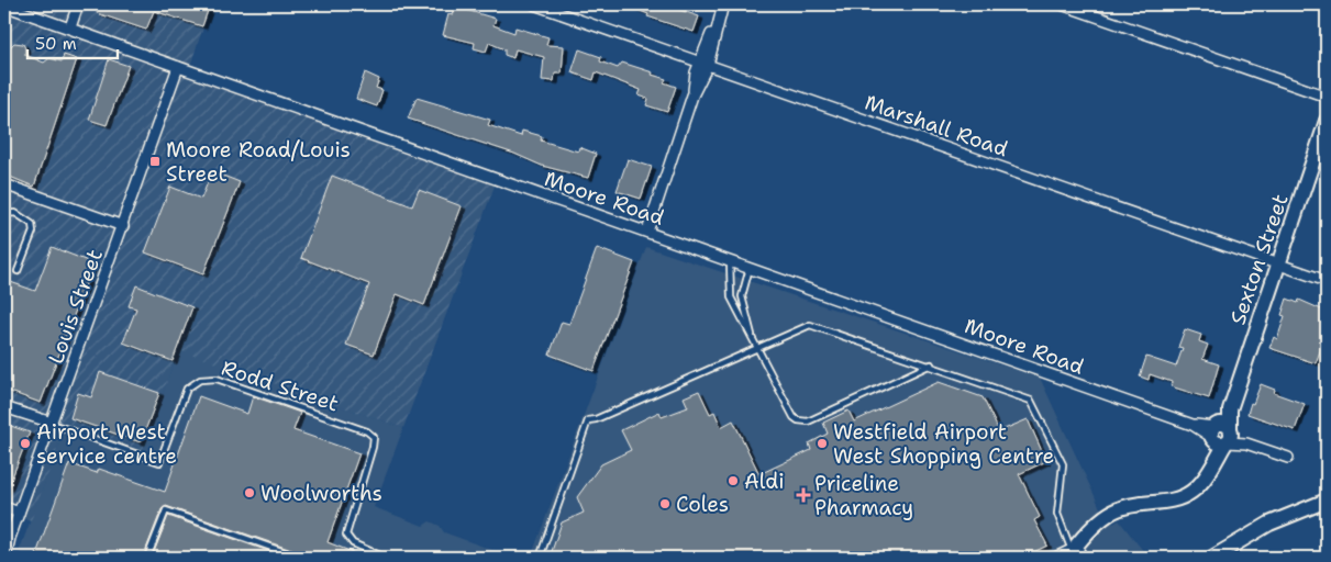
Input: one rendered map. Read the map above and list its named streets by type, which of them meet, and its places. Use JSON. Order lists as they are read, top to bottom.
{
  "streets": {
    "street": [
      "Marshall Road",
      "Moore Road",
      "Sexton Street",
      "Louis Street"
    ],
    "lane": ["Rodd Street"]
  },
  "crossings": [
    ["Marshall Road", "Sexton Street"],
    ["Moore Road", "Sexton Street"],
    ["Moore Road", "Louis Street"],
    ["Louis Street", "Rodd Street"]
  ],
  "places": {
    "transit": ["Moore Road/Louis Street"],
    "other": [
      "Airport West service centre",
      "Westfield Airport West Shopping Centre",
      "Aldi",
      "Woolworths",
      "Coles"
    ],
    "health": ["Priceline Pharmacy"]
  },
  "scale_bar": "50 m"
}
